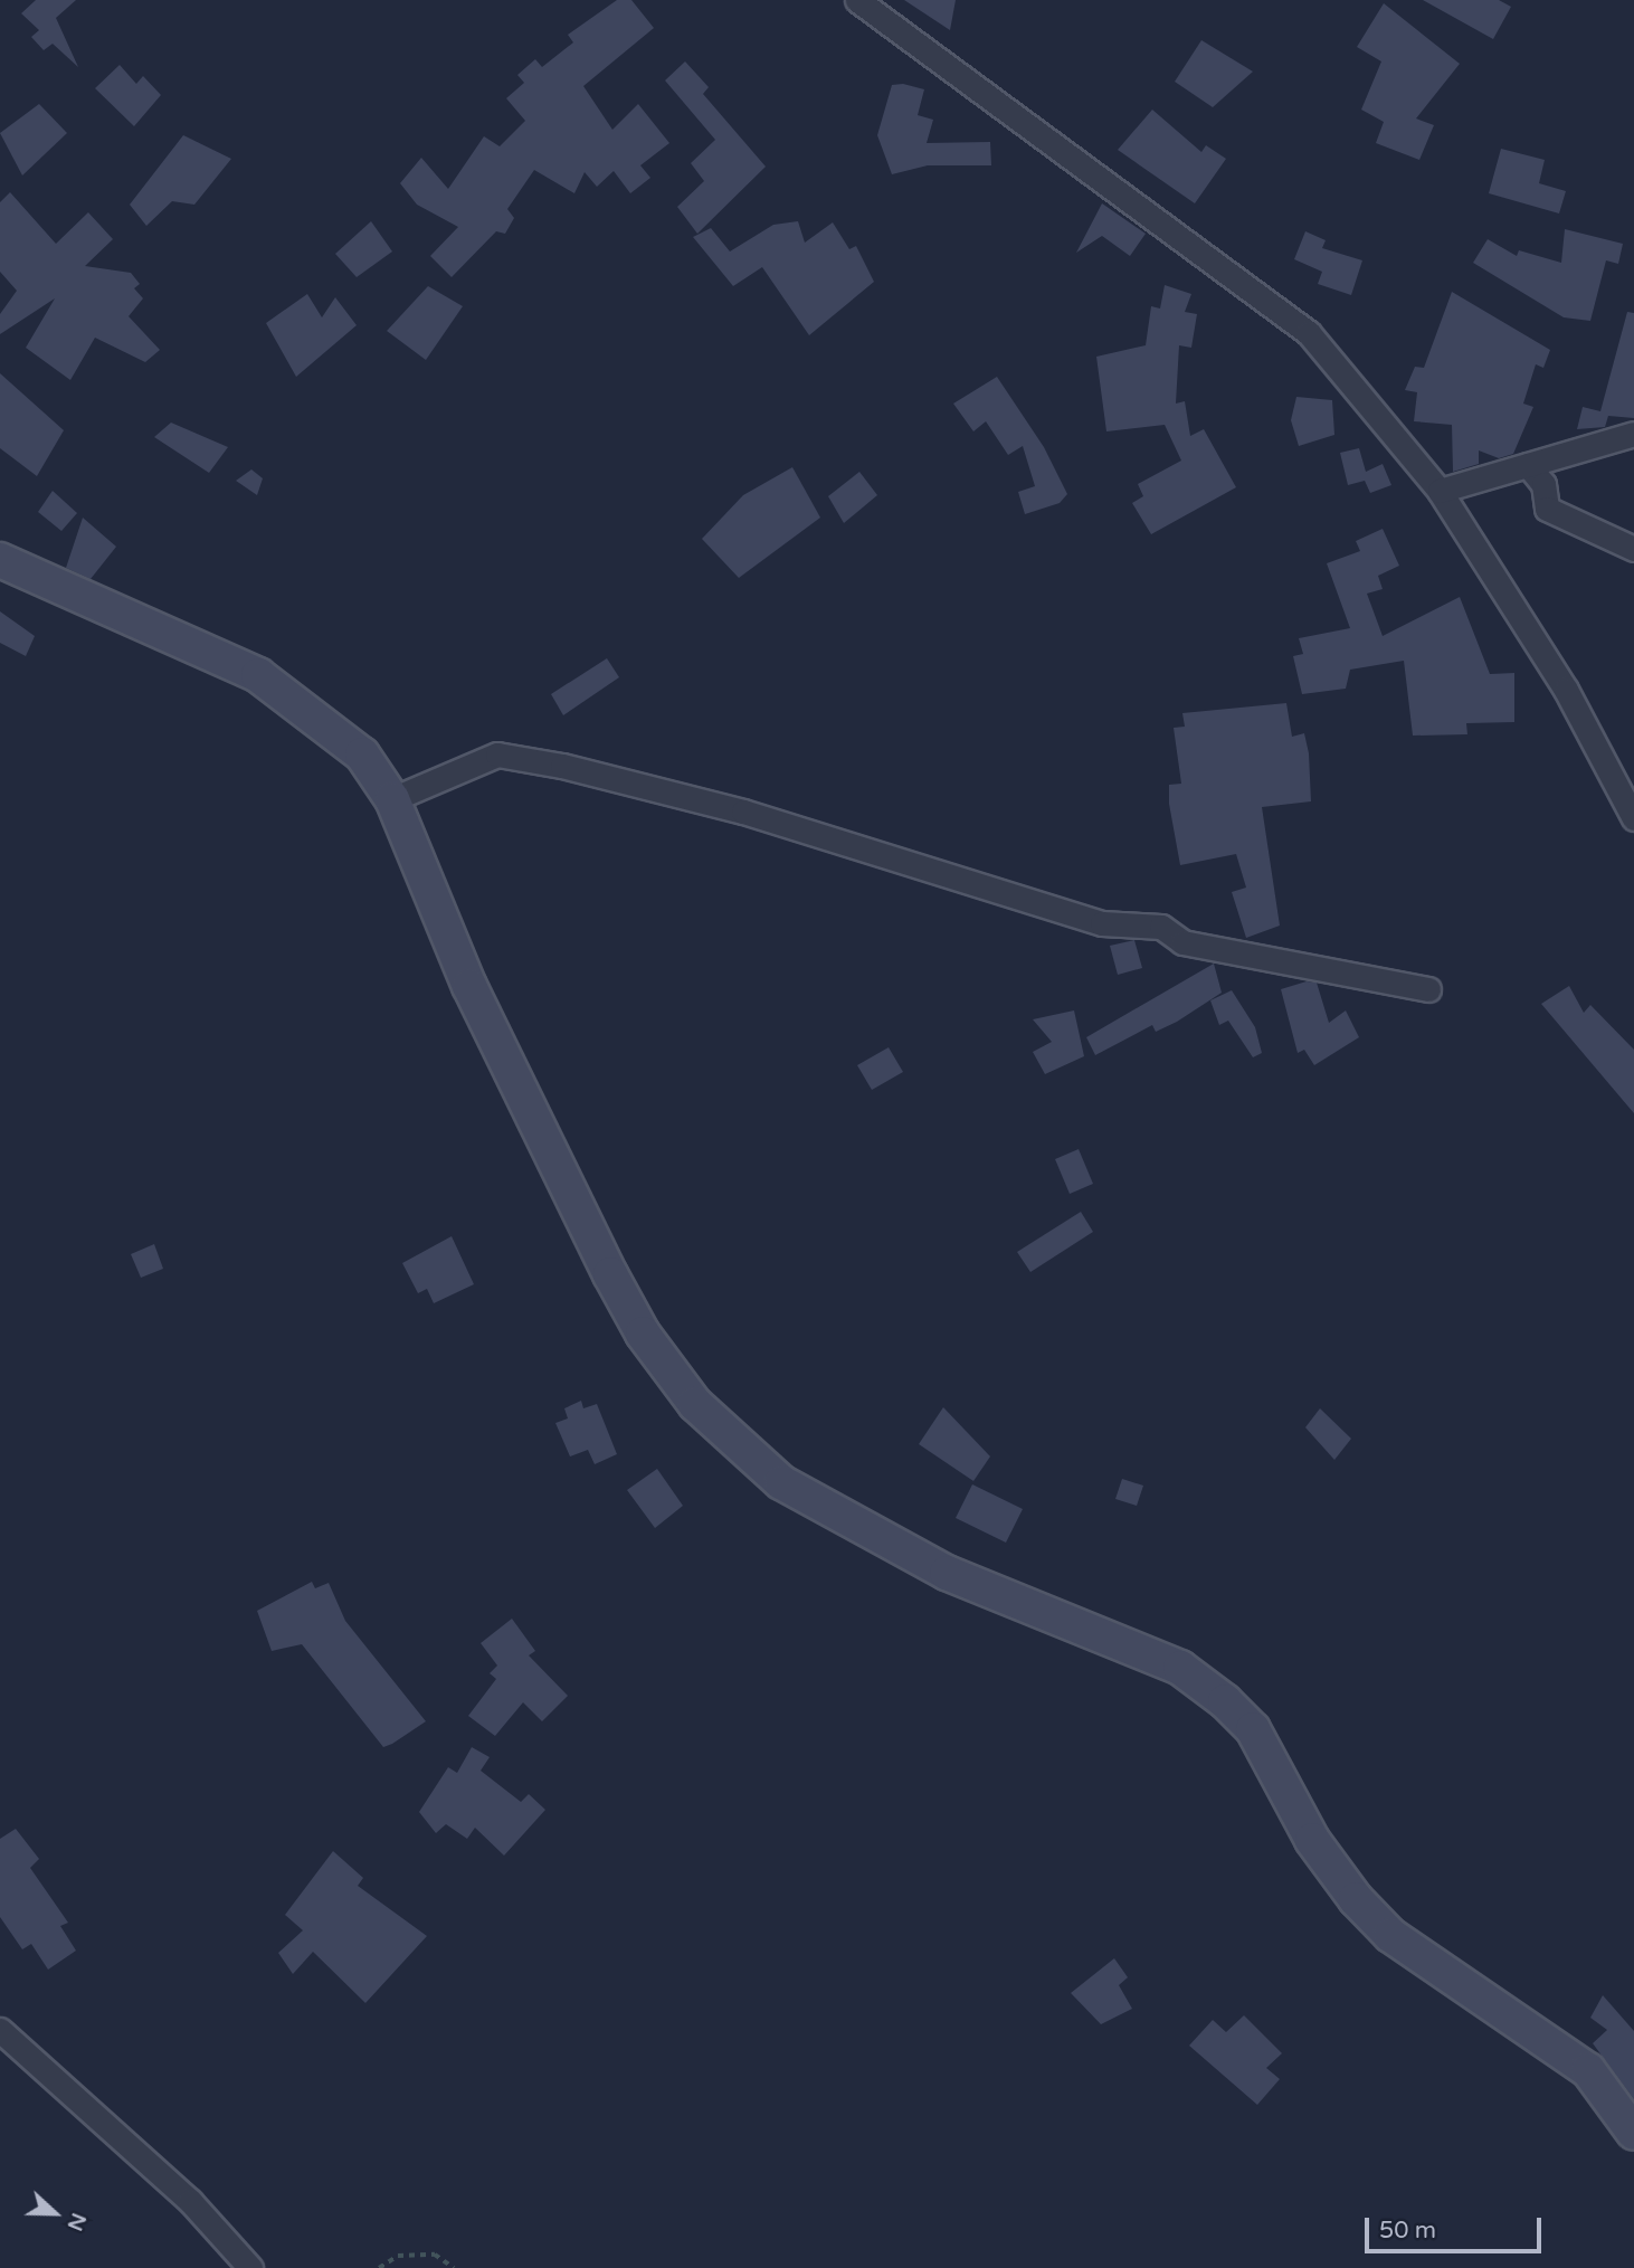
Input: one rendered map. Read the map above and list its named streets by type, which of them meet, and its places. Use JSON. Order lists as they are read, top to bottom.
{
  "scale_bar": "50 m",
  "north": "right"
}
